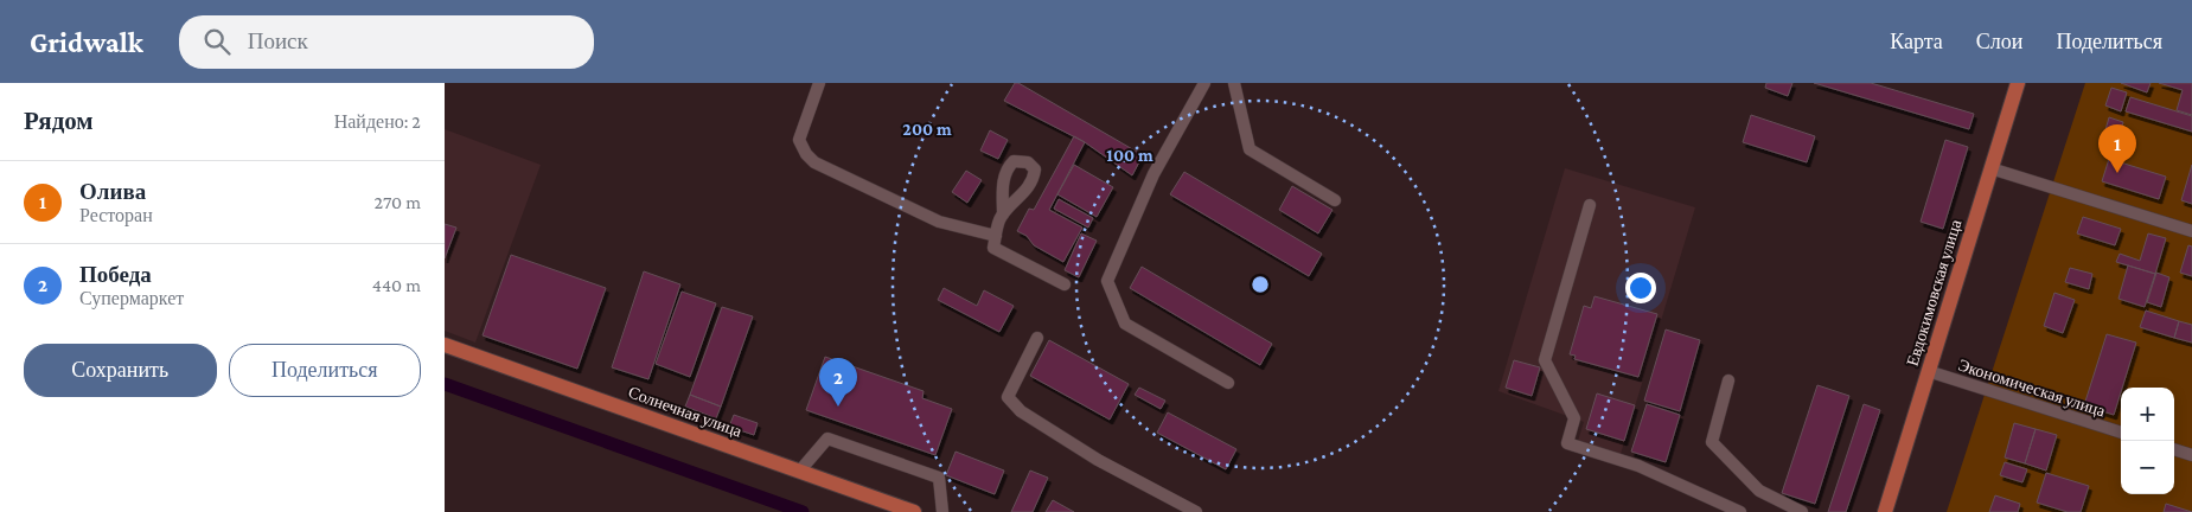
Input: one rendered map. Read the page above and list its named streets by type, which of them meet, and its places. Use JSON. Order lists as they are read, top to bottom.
{
  "streets": {
    "main road": ["Евдокимовская улица", "Солнечная улица"],
    "street": ["Экономическая улица"]
  },
  "crossings": [
    ["Евдокимовская улица", "Экономическая улица"]
  ],
  "page": {
    "header": "Gridwalk",
    "search": "Поиск",
    "nav": ["Карта", "Слои", "Поделиться"],
    "heading": ["Рядом", "Найдено: 2"],
    "pins": ["1", "2"],
    "list": [
      {
        "mark": "1",
        "name": "Олива",
        "note": "Ресторан",
        "value": "270 m"
      },
      {
        "mark": "2",
        "name": "Победа",
        "note": "Супермаркет",
        "value": "440 m"
      }
    ],
    "buttons": ["Сохранить", "Поделиться"],
    "map_buttons": ["+", "−"]
  },
  "rings": ["200 m", "100 m"]
}
